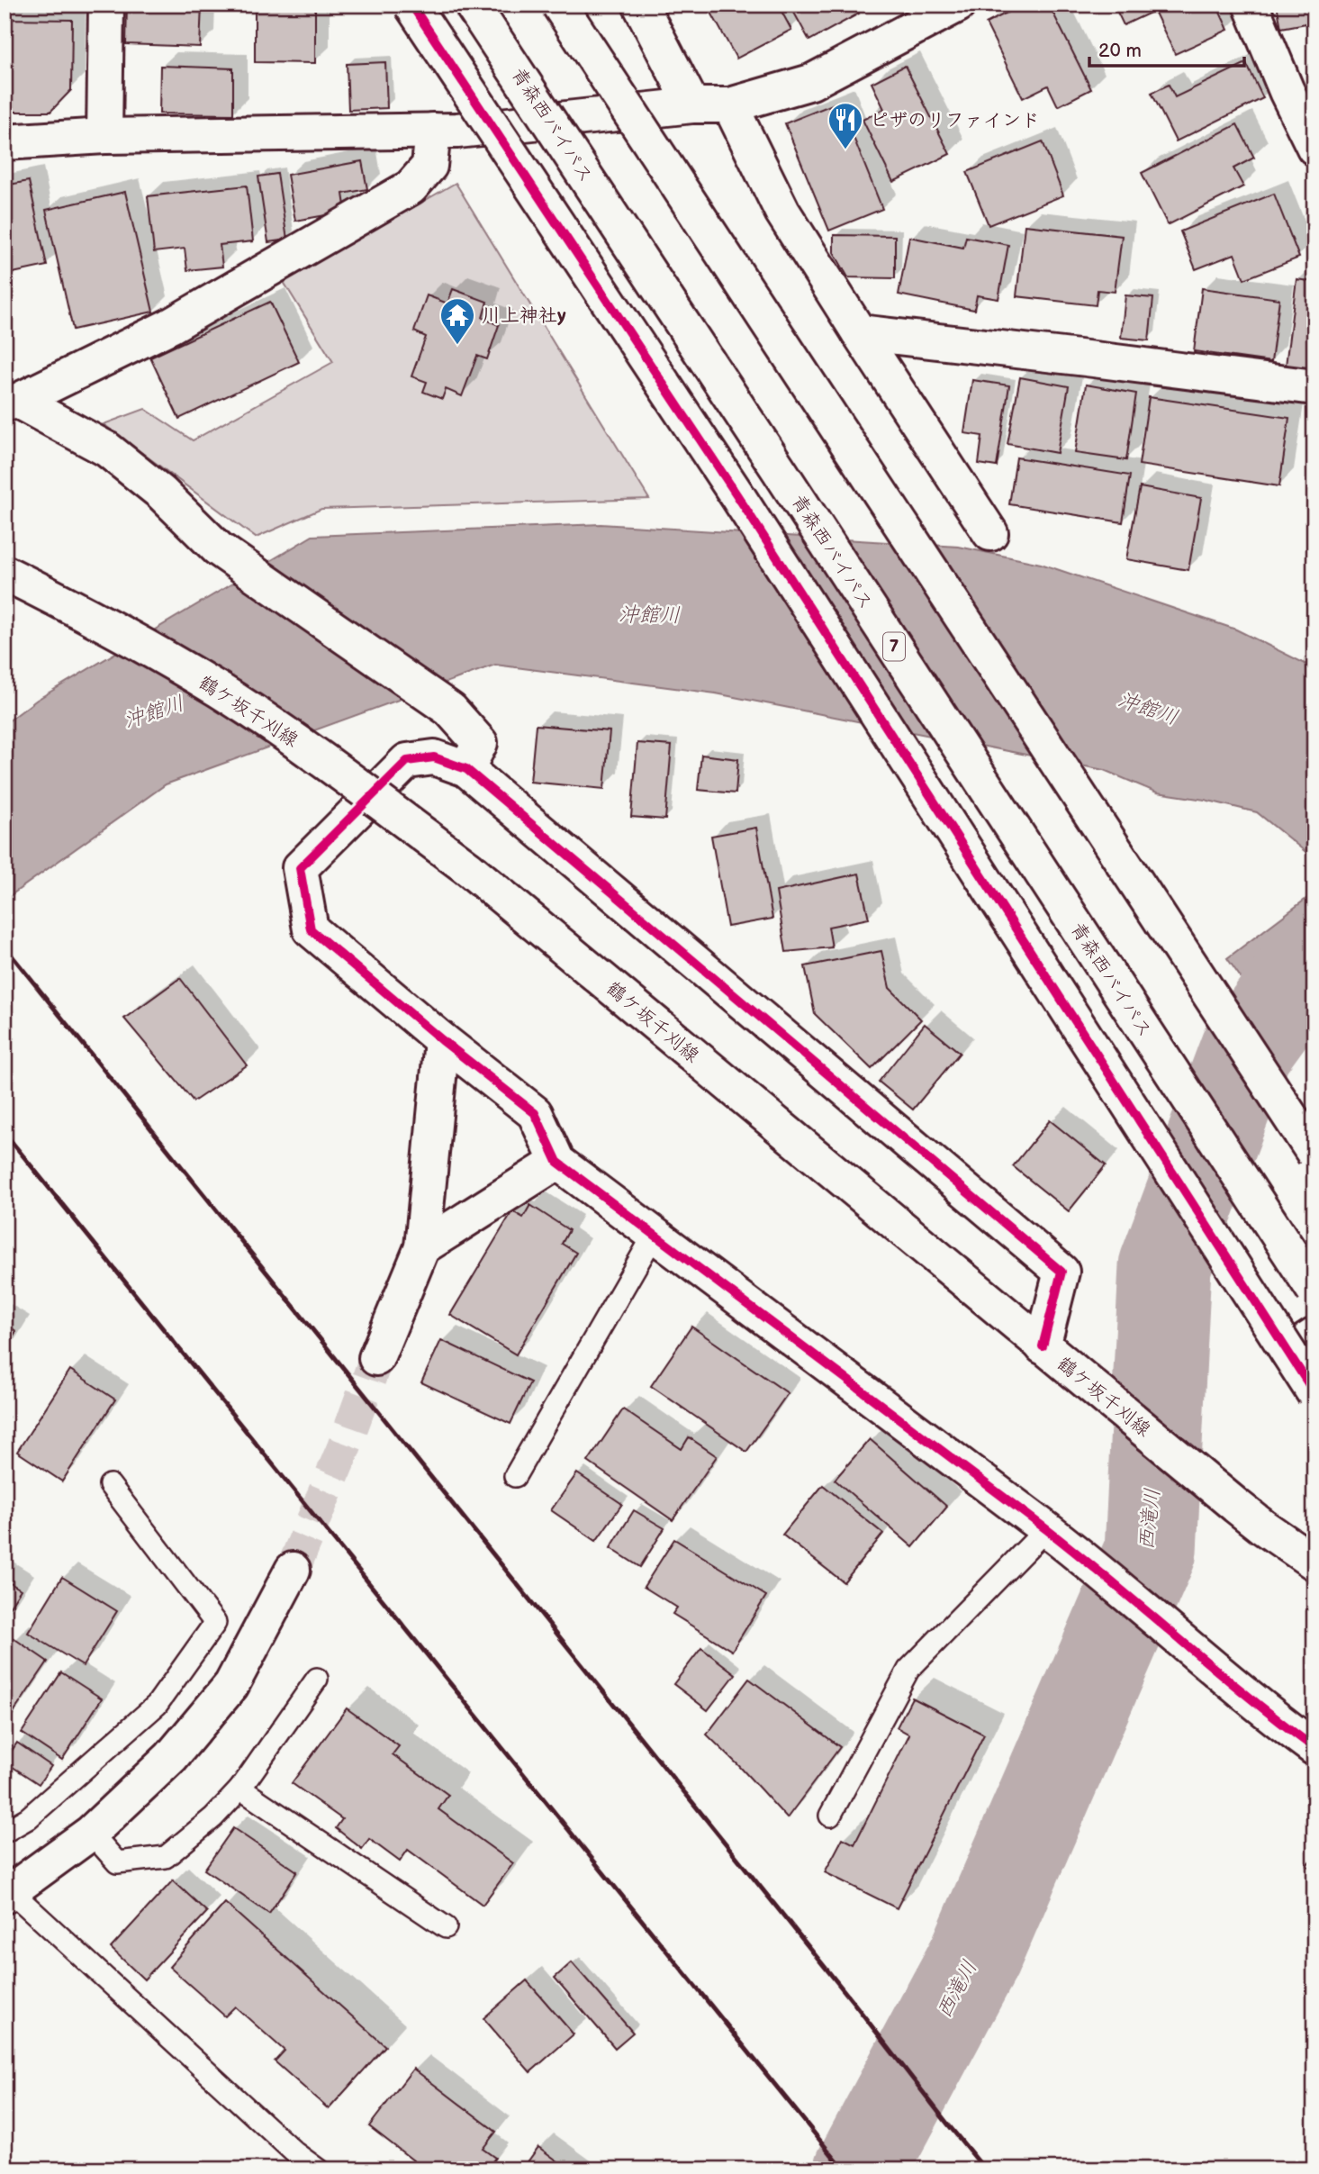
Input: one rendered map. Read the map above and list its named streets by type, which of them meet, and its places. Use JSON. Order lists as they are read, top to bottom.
{
  "streets": {
    "main road": ["青森西バイパス", "7", "鶴ケ坂千刈線"]
  },
  "water": ["沖館川", "西滝川"],
  "places": {
    "restaurant": ["ピザのリファインド"],
    "temple": ["川上神社y"]
  },
  "scale_bar": "20 m"
}
